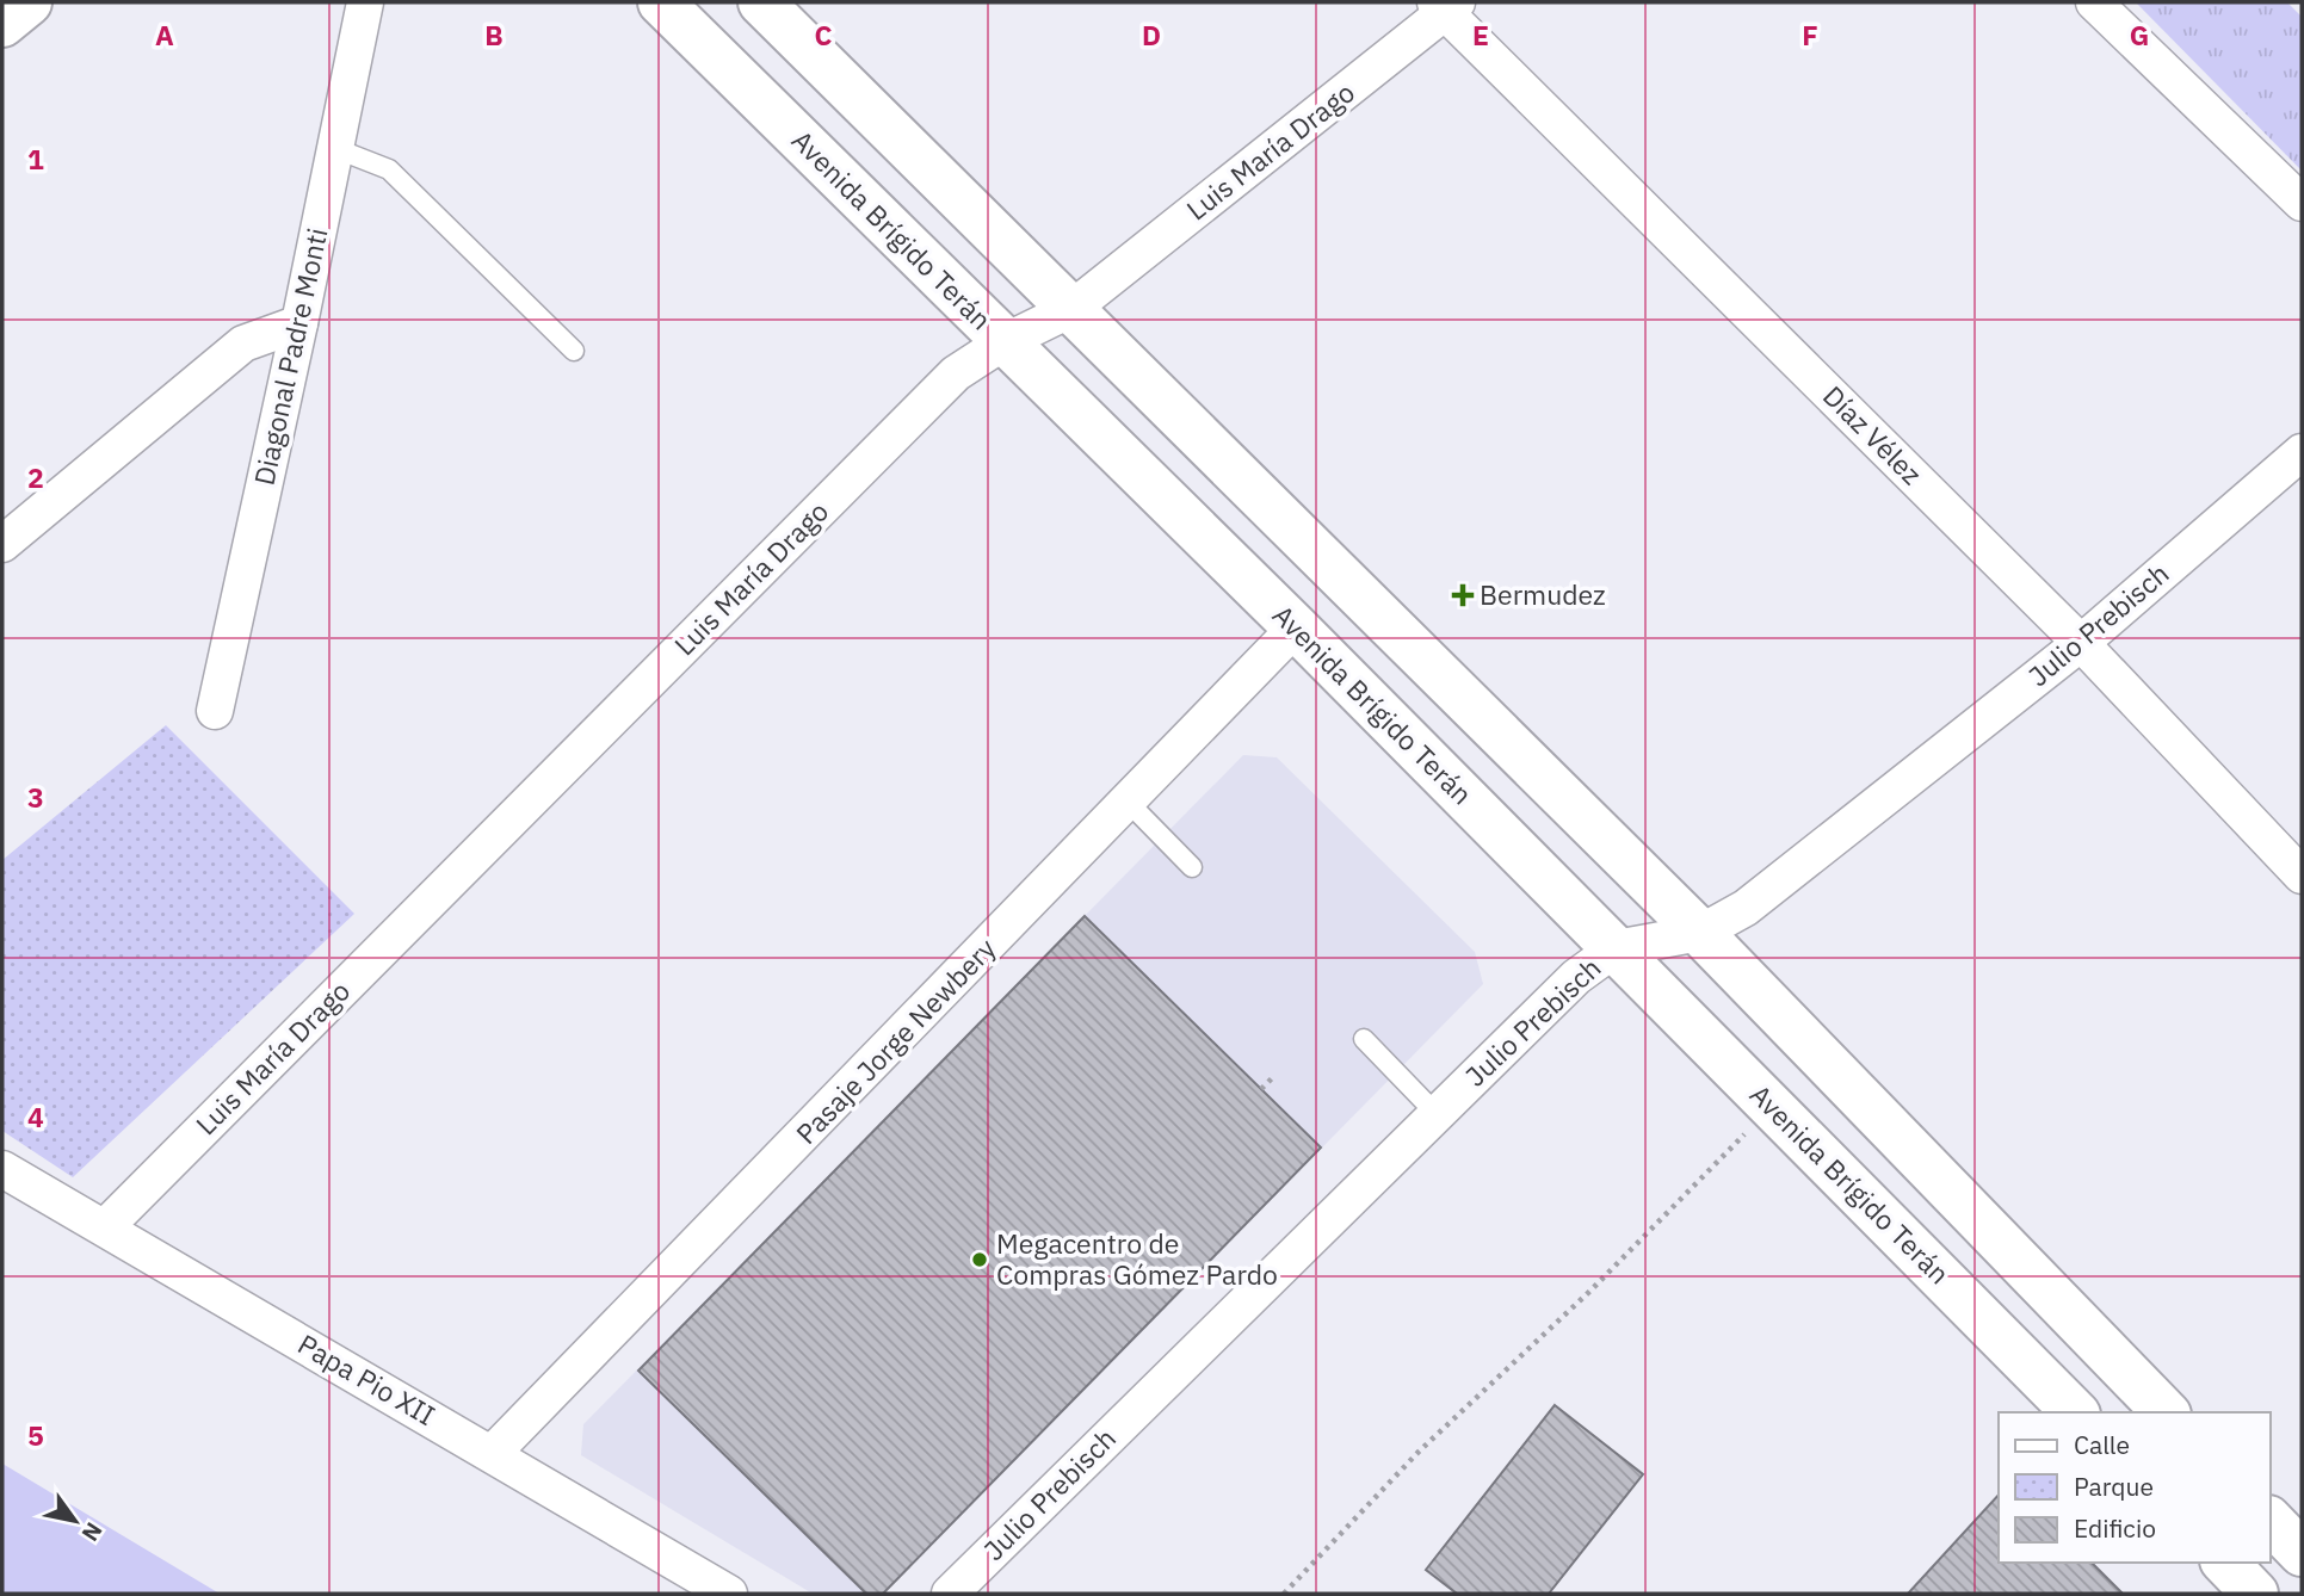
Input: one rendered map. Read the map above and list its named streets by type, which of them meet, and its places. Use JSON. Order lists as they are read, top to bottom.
{
  "streets": {
    "main road": ["Avenida Brígido Terán"],
    "street": [
      "Luis María Drago",
      "Diagonal Padre Monti",
      "Díaz Vélez",
      "Julio Prebisch",
      "Pasaje Jorge Newbery",
      "Papa Pio XII"
    ]
  },
  "crossings": [
    ["Luis María Drago", "Avenida Brígido Terán"],
    ["Luis María Drago", "Díaz Vélez"],
    ["Luis María Drago", "Papa Pio XII"],
    ["Avenida Brígido Terán", "Julio Prebisch"],
    ["Avenida Brígido Terán", "Pasaje Jorge Newbery"],
    ["Díaz Vélez", "Julio Prebisch"],
    ["Pasaje Jorge Newbery", "Papa Pio XII"]
  ],
  "places": {
    "health": ["Bermudez"],
    "other": ["Megacentro de Compras Gómez Pardo"]
  },
  "legend": ["Calle", "Parque", "Edificio"],
  "north": "bottom right",
  "grid": {
    "columns": [
      "A",
      "B",
      "C",
      "D",
      "E",
      "F",
      "G"
    ],
    "rows": [
      "1",
      "2",
      "3",
      "4",
      "5"
    ]
  }
}
